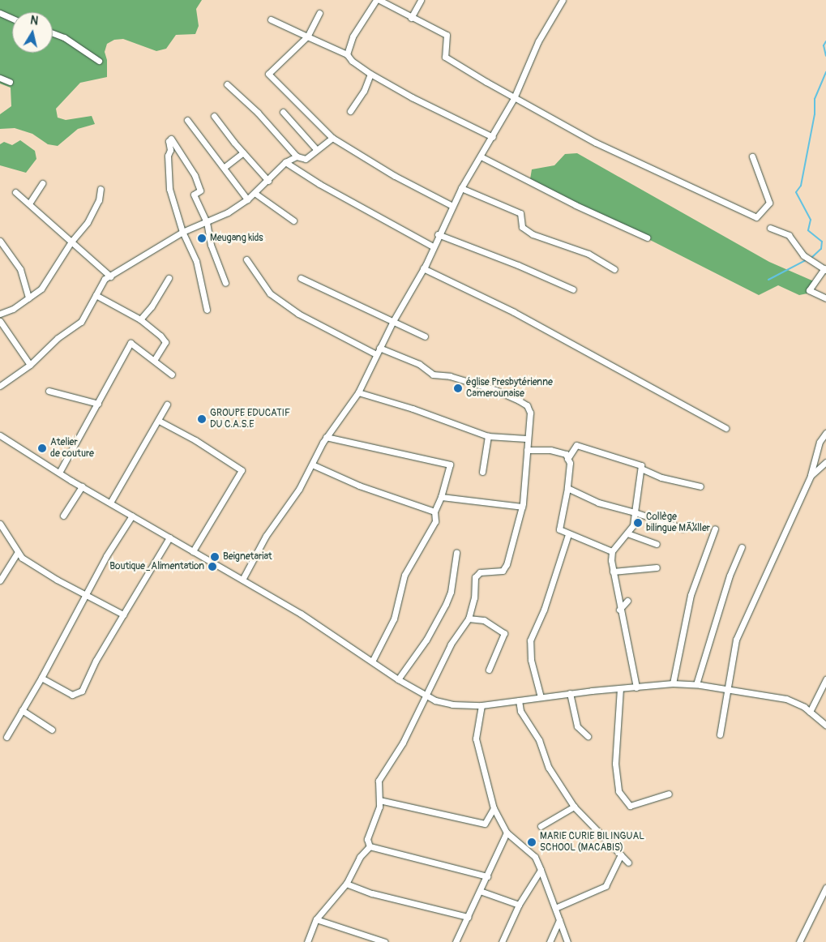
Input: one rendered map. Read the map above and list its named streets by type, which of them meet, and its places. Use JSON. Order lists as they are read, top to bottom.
{
  "places": [
    "Meugang kids",
    "église Presbytérienne Camerounaise",
    "GROUPE EDUCATIF DU C.A.S.E",
    "Atelier de couture",
    "Collège bilingue MÃ¼ller",
    "Beignetariat",
    "Boutique_Alimentation",
    "MARIE CURIE BILINGUAL SCHOOL (MACABIS)"
  ],
  "north": "top"
}
